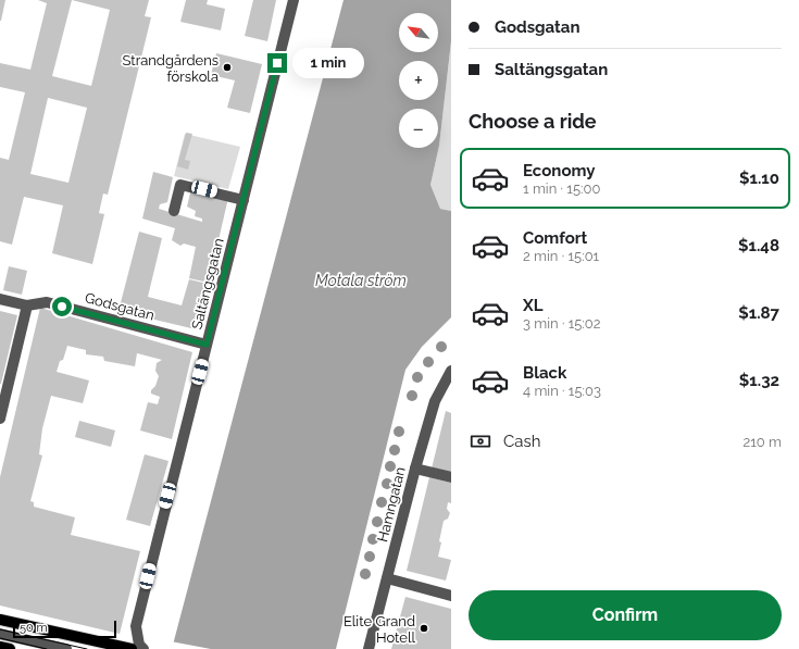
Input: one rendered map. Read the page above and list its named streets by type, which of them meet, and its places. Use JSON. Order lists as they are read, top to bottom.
{
  "streets": {
    "street": ["Saltängsgatan", "Godsgatan", "Hamngatan"]
  },
  "crossings": [
    ["Saltängsgatan", "Godsgatan"]
  ],
  "water": ["Motala ström"],
  "places": ["Strandgårdens förskola", "Elite Grand Hotell"],
  "scale_bar": "50 m",
  "north": "top left",
  "page": {
    "banner": ["Godsgatan", "Saltängsgatan"],
    "map_buttons": ["+", "−"],
    "bubble": "1 min",
    "heading": "Choose a ride",
    "list": [
      {
        "name": "Economy",
        "note": "1 min · 15:00",
        "value": "$1.10"
      },
      {
        "name": "Comfort",
        "note": "2 min · 15:01",
        "value": "$1.48"
      },
      {
        "name": "XL",
        "note": "3 min · 15:02",
        "value": "$1.87"
      },
      {
        "name": "Black",
        "note": "4 min · 15:03",
        "value": "$1.32"
      }
    ],
    "pay": ["Cash", "210 m"],
    "buttons": "Confirm",
    "scale": "50 m"
  }
}
